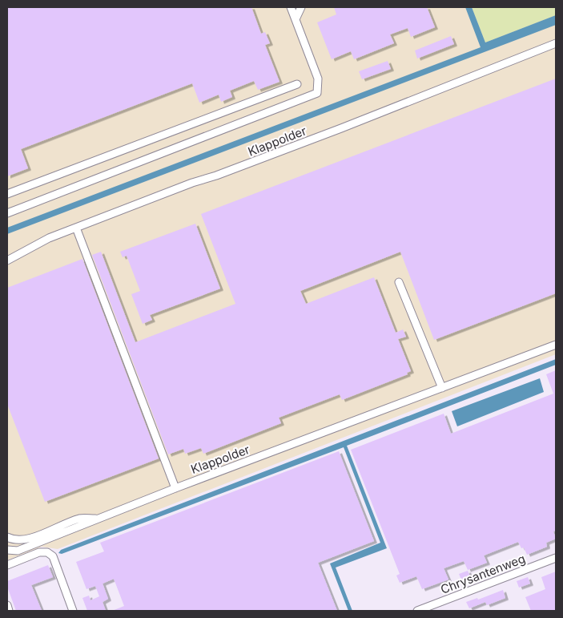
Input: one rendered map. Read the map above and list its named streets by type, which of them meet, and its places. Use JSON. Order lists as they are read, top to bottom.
{
  "streets": {
    "street": ["Klappolder", "Chrysantenweg"]
  }
}
